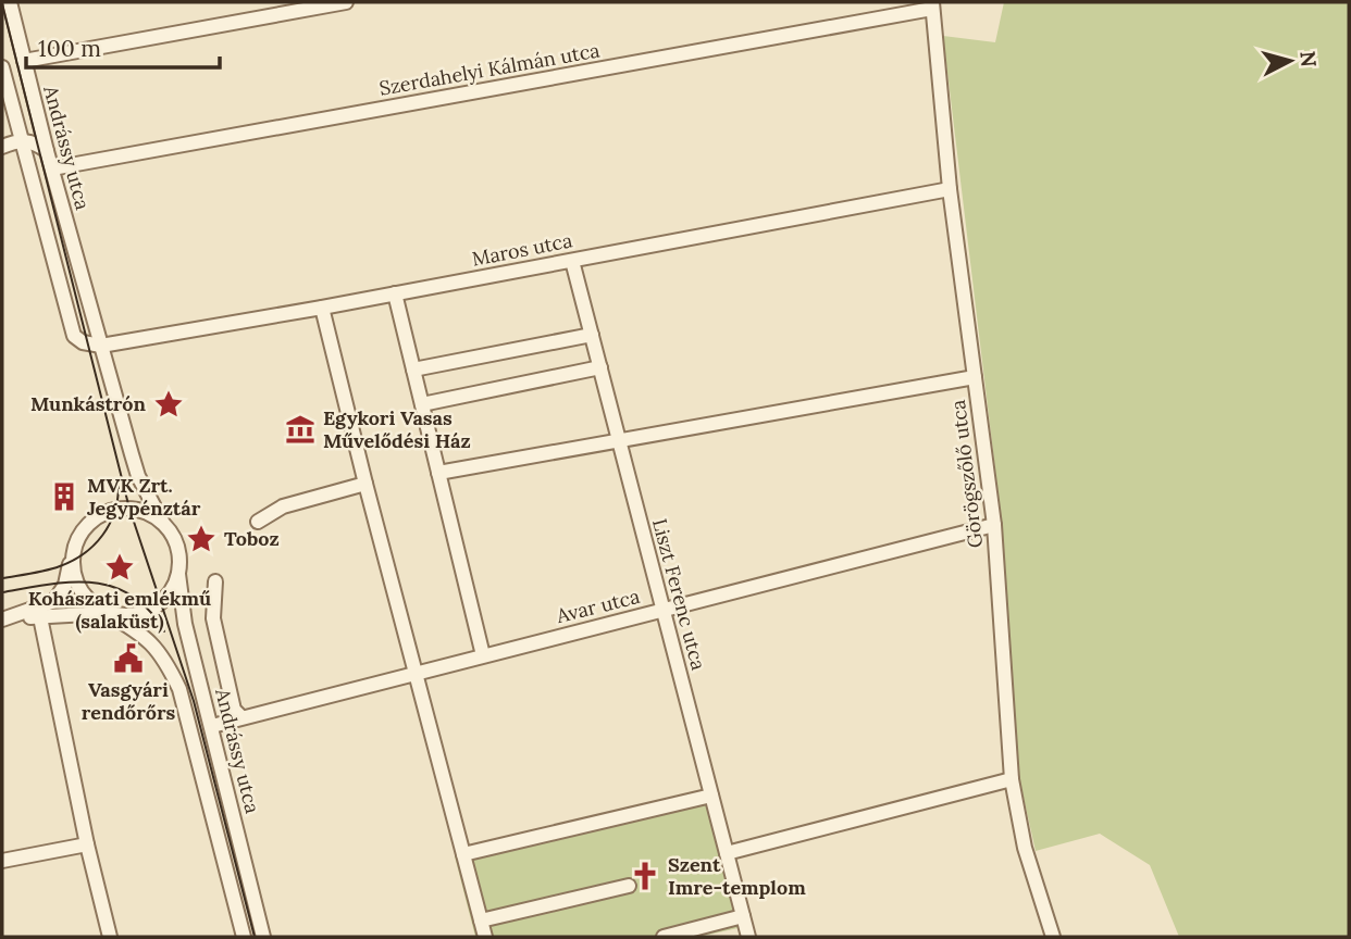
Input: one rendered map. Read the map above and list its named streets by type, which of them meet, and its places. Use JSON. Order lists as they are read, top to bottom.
{
  "streets": {
    "street": [
      "Szerdahelyi Kálmán utca",
      "Andrássy utca",
      "Maros utca",
      "Görögszőlő utca",
      "Liszt Ferenc utca",
      "Avar utca"
    ]
  },
  "crossings": [
    ["Szerdahelyi Kálmán utca", "Andrássy utca"],
    ["Szerdahelyi Kálmán utca", "Görögszőlő utca"],
    ["Andrássy utca", "Maros utca"],
    ["Andrássy utca", "Avar utca"],
    ["Maros utca", "Görögszőlő utca"],
    ["Maros utca", "Liszt Ferenc utca"],
    ["Görögszőlő utca", "Avar utca"],
    ["Liszt Ferenc utca", "Avar utca"]
  ],
  "places": {
    "place": ["Munkástrón", "Toboz", "Kohászati emlékmű (salaküst)"],
    "museum": ["Egykori Vasas Művelődési Ház"],
    "building": ["MVK Zrt. Jegypénztár"],
    "public building": ["Vasgyári rendőrőrs"],
    "church": ["Szent Imre-templom"]
  },
  "scale_bar": "100 m",
  "north": "right"
}
